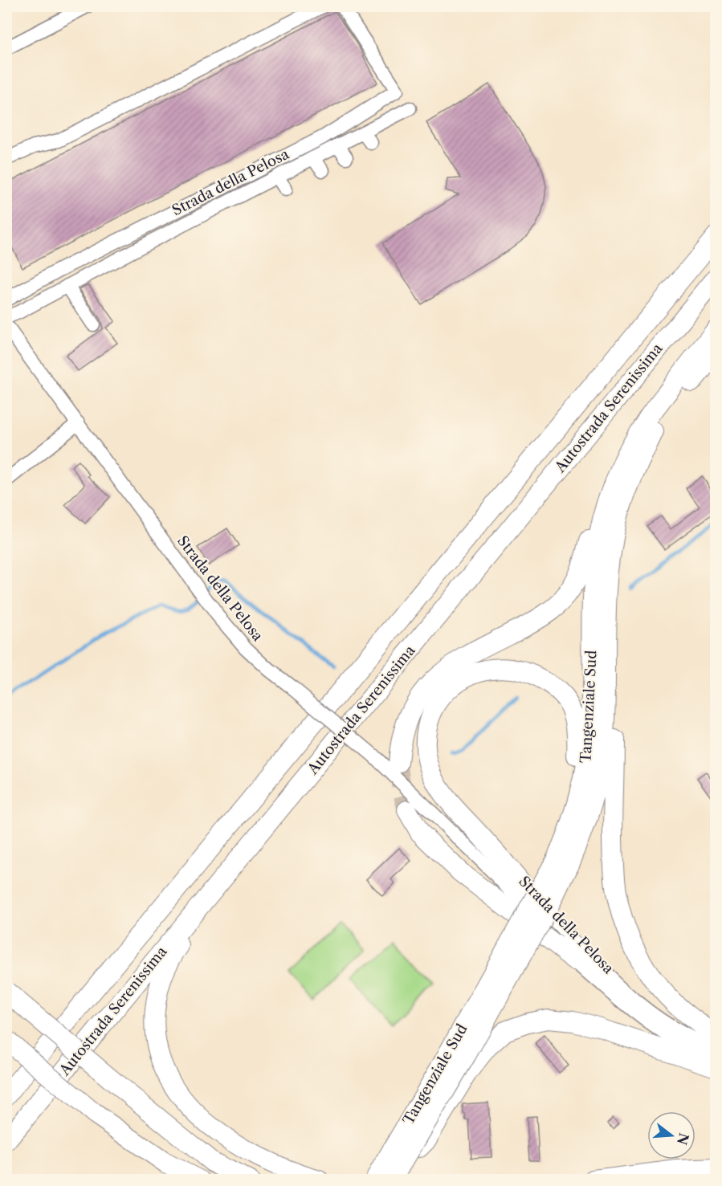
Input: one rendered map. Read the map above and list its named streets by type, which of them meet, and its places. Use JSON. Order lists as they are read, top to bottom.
{
  "streets": {
    "highway": ["Autostrada Serenissima", "Tangenziale Sud"],
    "street": ["Strada della Pelosa"]
  },
  "north": "right"
}
